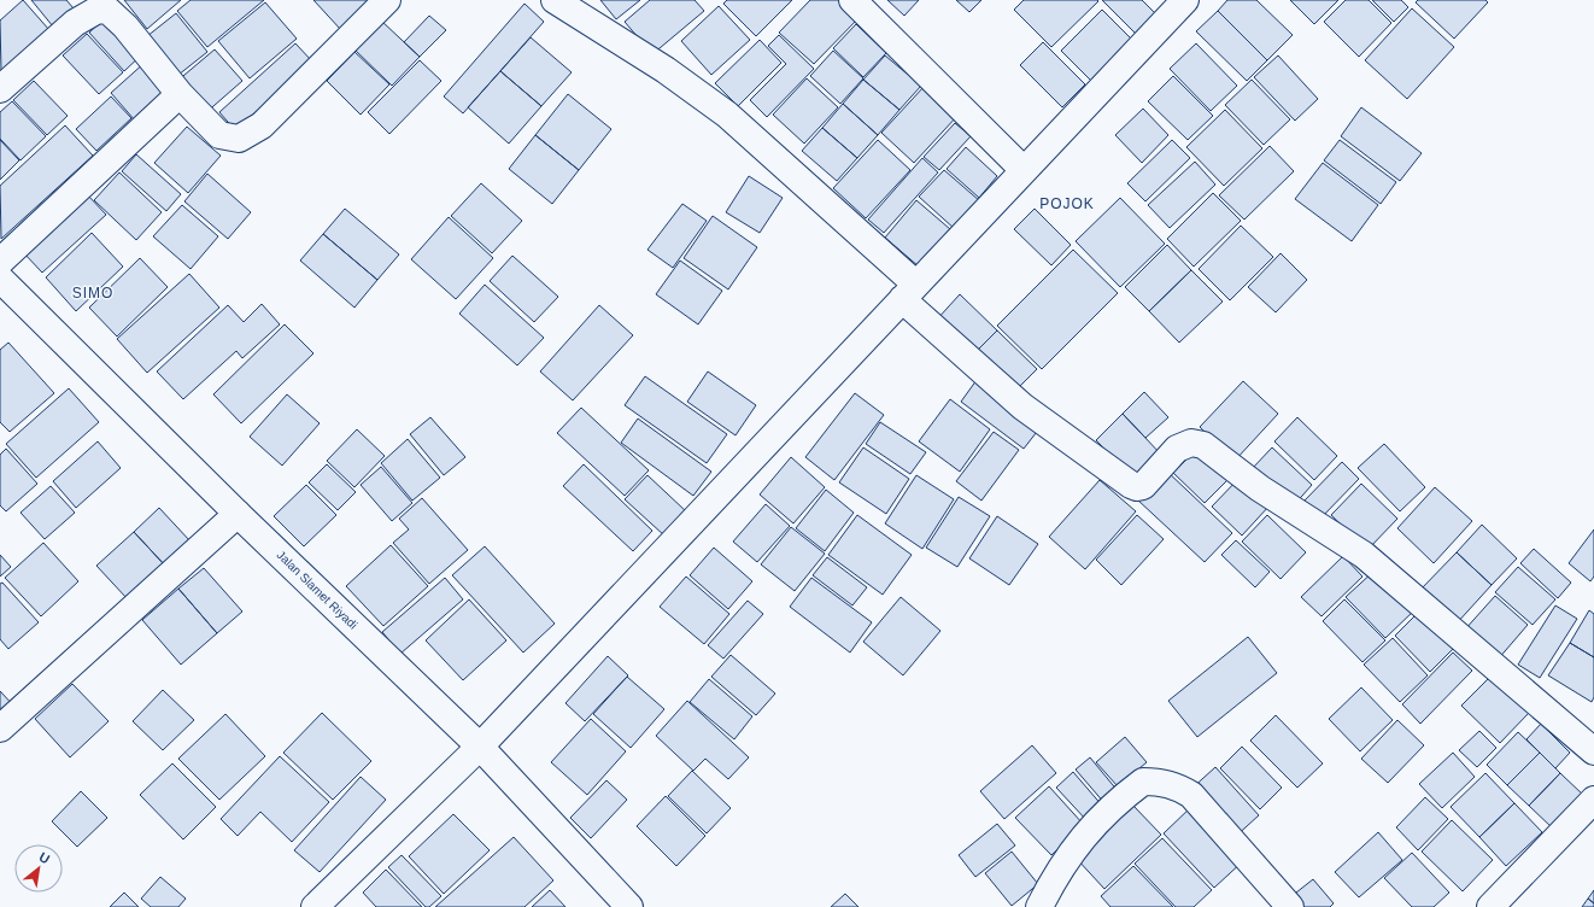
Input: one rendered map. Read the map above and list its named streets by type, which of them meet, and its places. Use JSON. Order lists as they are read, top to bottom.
{
  "streets": {
    "street": ["Jalan Slamet Riyadi"]
  },
  "districts": ["POJOK", "SIMO"],
  "north": "top right"
}
